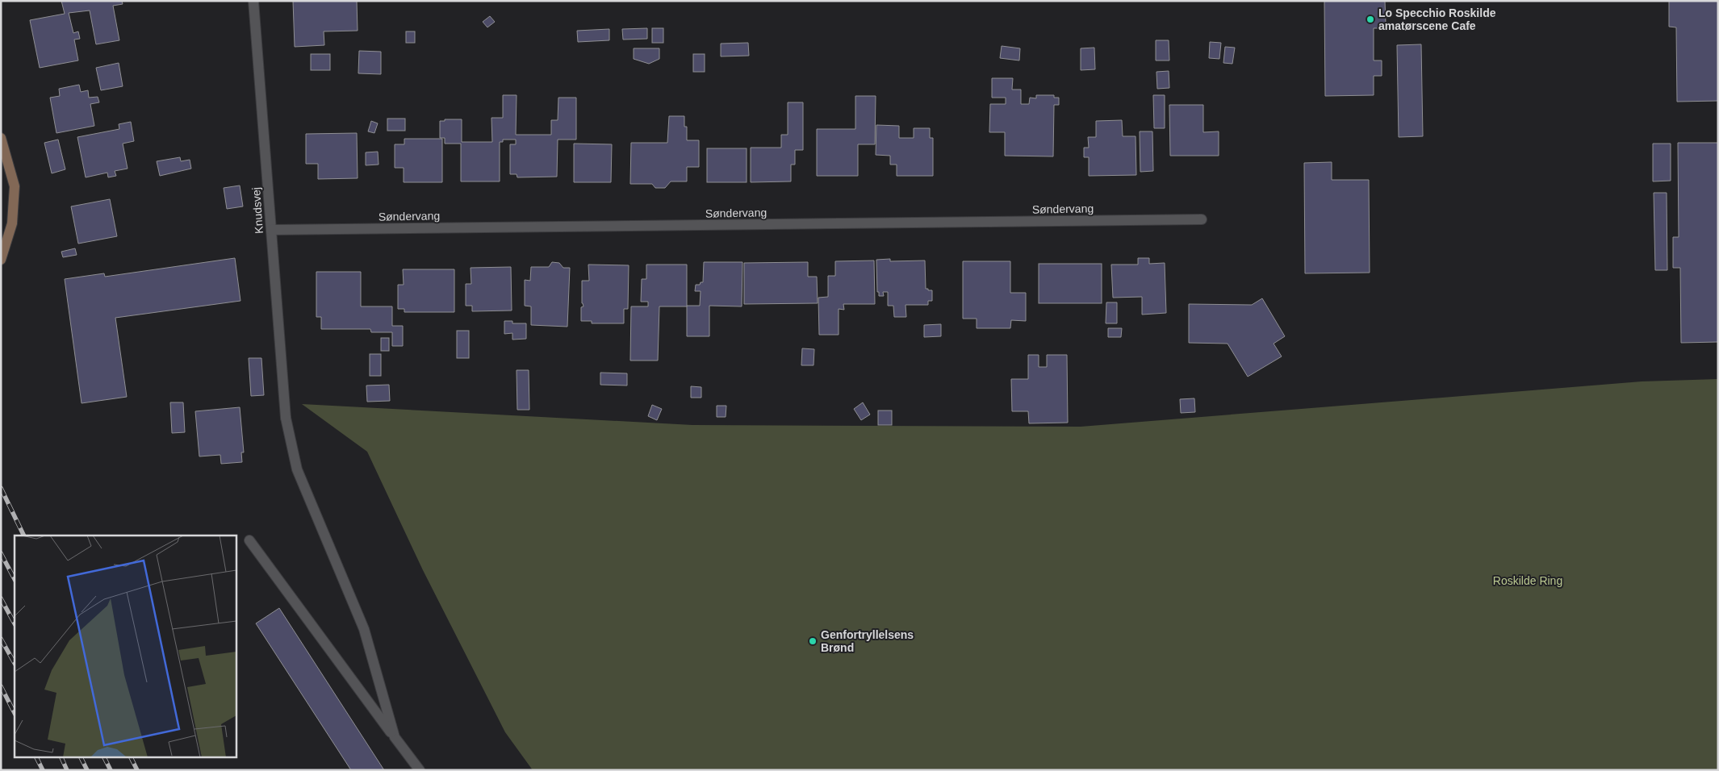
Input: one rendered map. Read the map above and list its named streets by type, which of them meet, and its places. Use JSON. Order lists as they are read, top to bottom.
{
  "streets": {
    "street": ["Søndervang", "Knudsvej"]
  },
  "crossings": [
    ["Søndervang", "Knudsvej"]
  ],
  "parks": ["Roskilde Ring"],
  "places": ["Lo Specchio Roskilde amatørscene Cafe", "Genfortryllelsens Brønd"]
}
